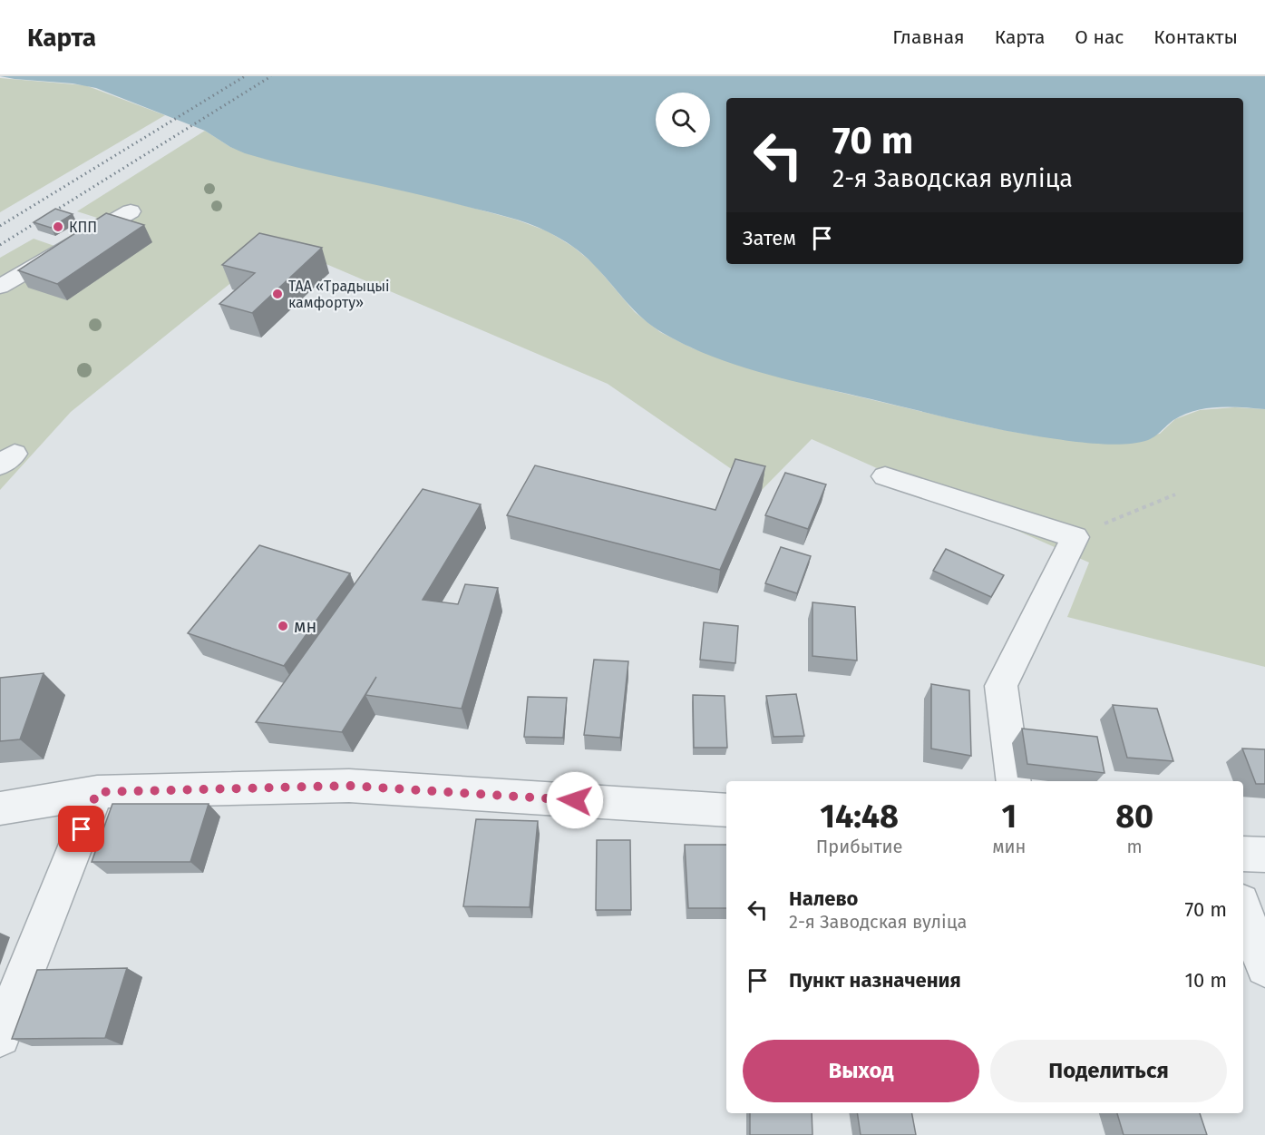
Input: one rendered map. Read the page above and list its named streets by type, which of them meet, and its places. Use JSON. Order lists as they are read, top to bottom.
{
  "places": ["КПП", "ТАА «Традыцыі камфорту»", "мн"],
  "page": {
    "header": "Карта",
    "nav": [
      "Главная",
      "Карта",
      "О нас",
      "Контакты"
    ],
    "turn": ["70 m", "2-я Заводская вуліца"],
    "then": "Затем",
    "eta": [
      "14:48",
      "Прибытие",
      "1",
      "мин",
      "80",
      "m"
    ],
    "list": [
      {
        "name": "Налево",
        "note": "2-я Заводская вуліца",
        "value": "70 m"
      },
      {
        "name": "Пункт назначения",
        "value": "10 m"
      }
    ],
    "buttons": ["Выход", "Поделиться"]
  }
}
